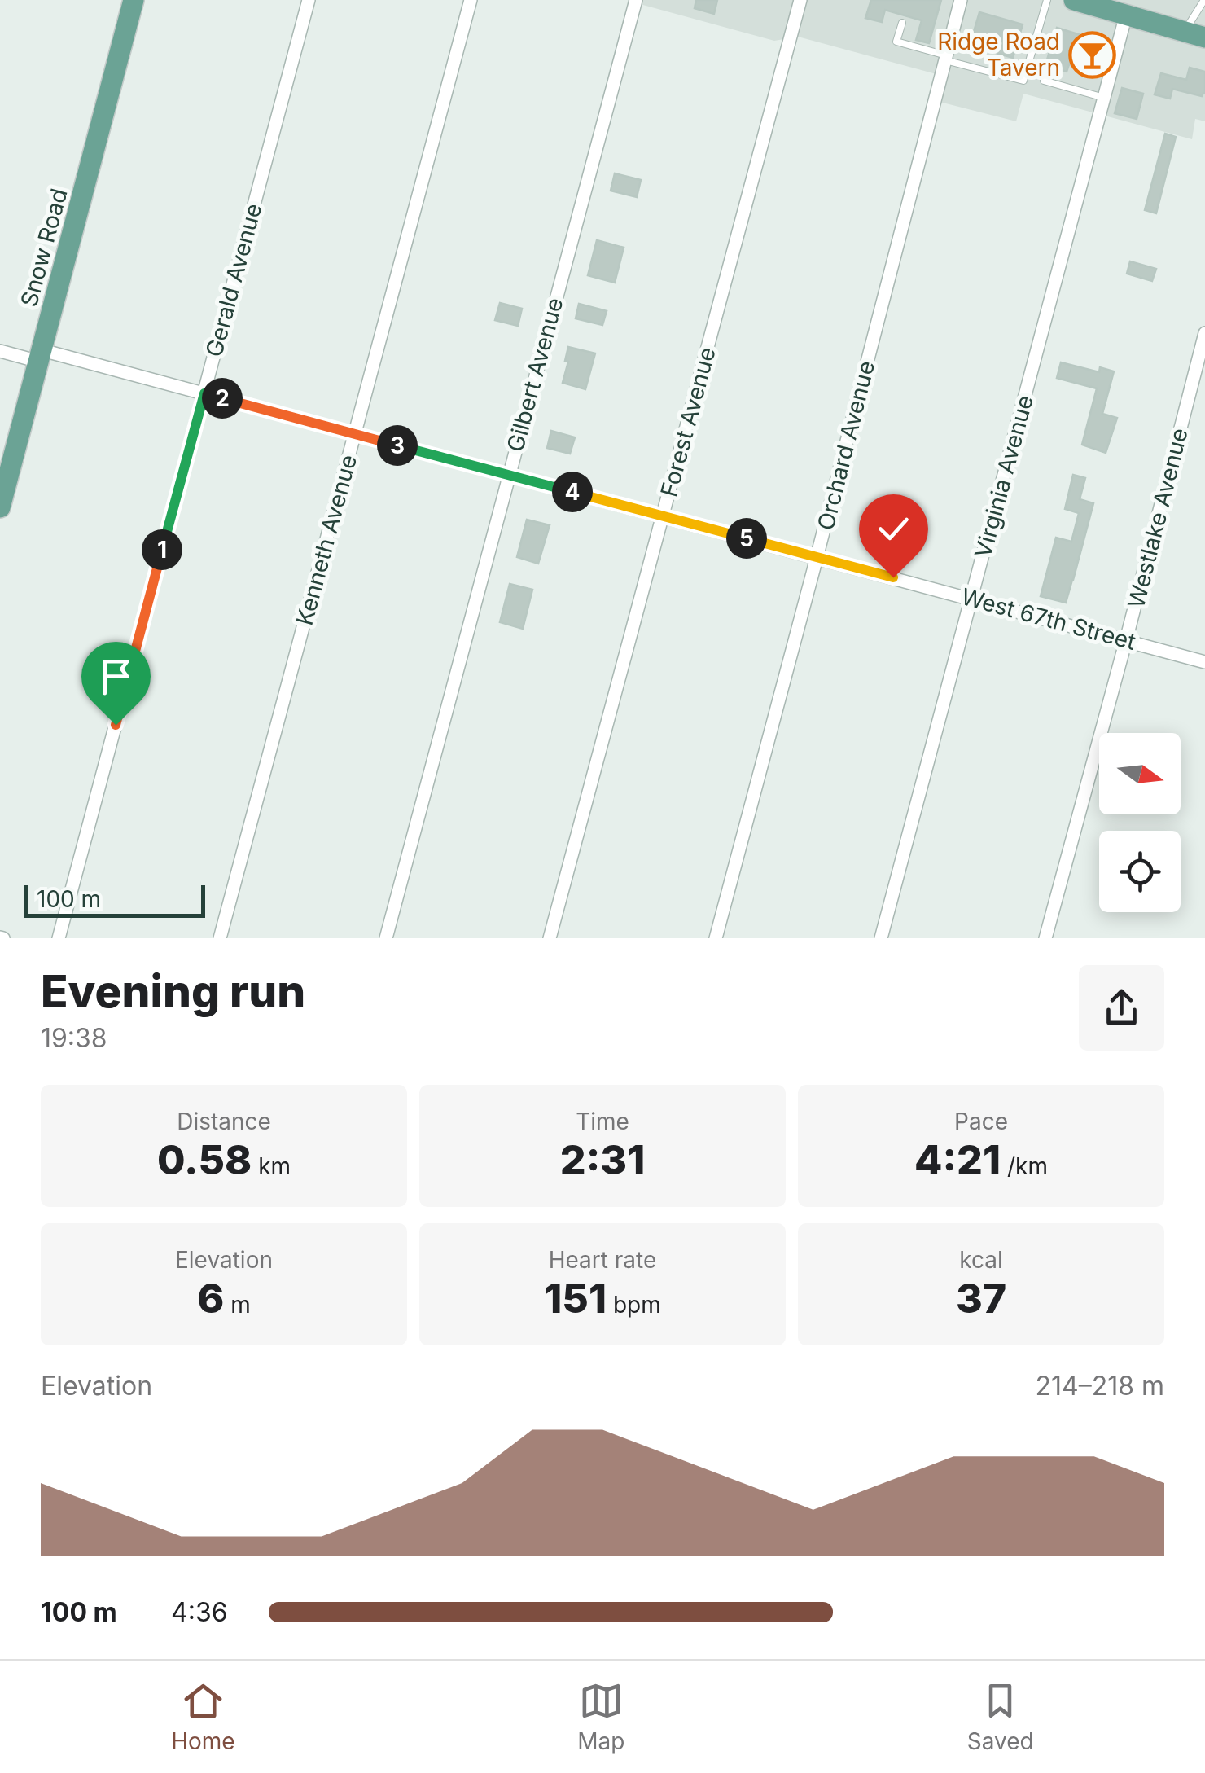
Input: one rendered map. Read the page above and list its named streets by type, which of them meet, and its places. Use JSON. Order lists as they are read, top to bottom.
{
  "streets": {
    "main road": ["Snow Road"],
    "street": [
      "Gerald Avenue",
      "Gilbert Avenue",
      "Forest Avenue",
      "Orchard Avenue",
      "Virginia Avenue",
      "Westlake Avenue",
      "Kenneth Avenue",
      "West 67th Street"
    ]
  },
  "crossings": [
    ["Snow Road", "West 67th Street"],
    ["Gerald Avenue", "West 67th Street"],
    ["Gilbert Avenue", "West 67th Street"],
    ["Forest Avenue", "West 67th Street"],
    ["Orchard Avenue", "West 67th Street"],
    ["Virginia Avenue", "West 67th Street"],
    ["Westlake Avenue", "West 67th Street"],
    ["Kenneth Avenue", "West 67th Street"]
  ],
  "places": {
    "bar": ["Ridge Road Tavern"]
  },
  "scale_bar": "100 m",
  "north": "right",
  "page": {
    "pins": [
      "2",
      "3",
      "4",
      "5",
      "1"
    ],
    "scale": "100 m",
    "heading": ["Evening run", "19:38"],
    "stats": [
      ["Distance", "0.58 km"],
      ["Time", "2:31"],
      ["Pace", "4:21 /km"],
      ["Elevation", "6 m"],
      ["Heart rate", "151 bpm"],
      ["kcal", "37"]
    ],
    "chart": ["Elevation", "214–218 m"],
    "list": [
      {
        "name": "100 m",
        "note": "4:36"
      }
    ],
    "tabs": ["Home", "Map", "Saved"]
  }
}
